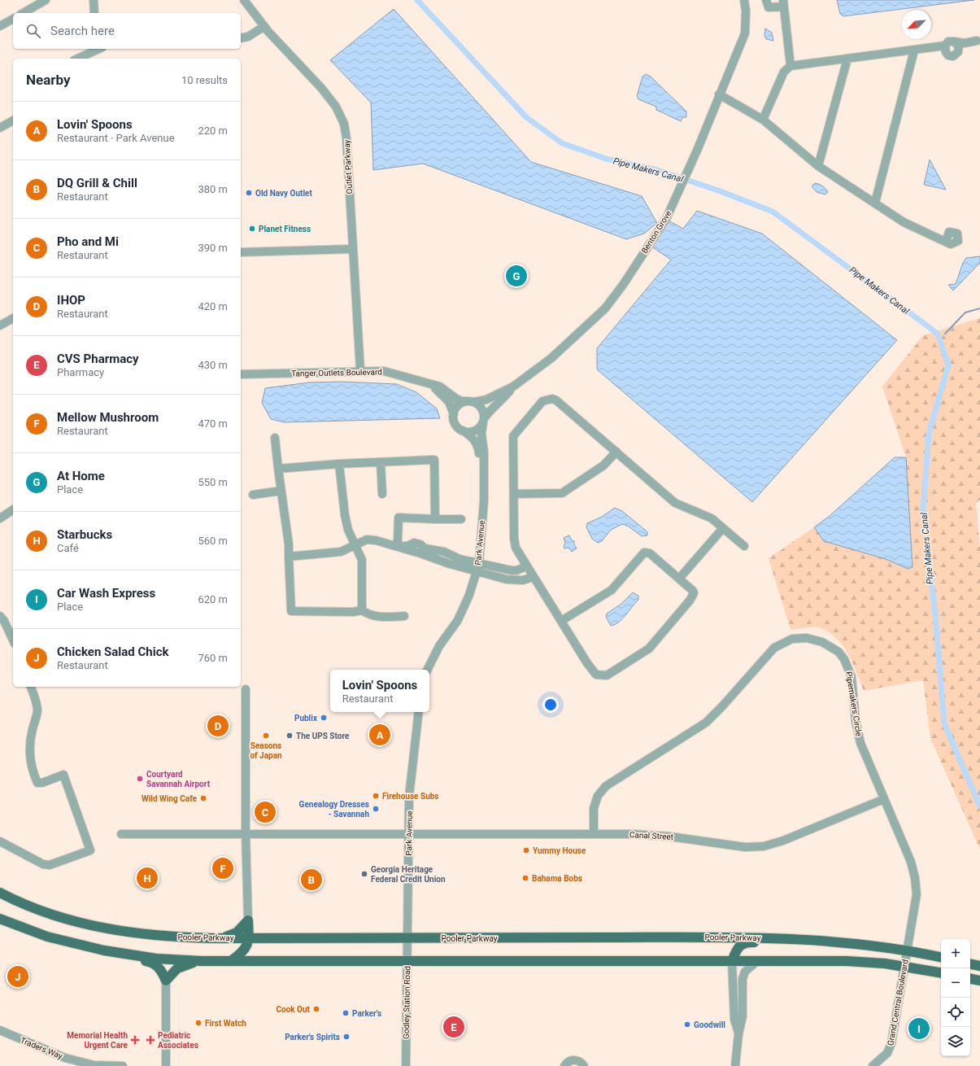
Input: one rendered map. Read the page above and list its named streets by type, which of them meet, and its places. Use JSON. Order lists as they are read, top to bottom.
{
  "streets": {
    "main road": ["Pooler Parkway"],
    "street": [
      "Outlet Parkway",
      "Benton Grove",
      "Tanger Outlets Boulevard",
      "Park Avenue",
      "Pipemakers Circle",
      "Canal Street",
      "Godley Station Road",
      "Grand Central Boulevard",
      "Traders Way"
    ]
  },
  "crossings": [
    ["Outlet Parkway", "Tanger Outlets Boulevard"],
    ["Benton Grove", "Tanger Outlets Boulevard"],
    ["Benton Grove", "Park Avenue"],
    ["Tanger Outlets Boulevard", "Park Avenue"],
    ["Park Avenue", "Canal Street"],
    ["Park Avenue", "Pooler Parkway"],
    ["Park Avenue", "Godley Station Road"],
    ["Pipemakers Circle", "Canal Street"],
    ["Pipemakers Circle", "Pooler Parkway"],
    ["Pipemakers Circle", "Grand Central Boulevard"],
    ["Pooler Parkway", "Godley Station Road"],
    ["Pooler Parkway", "Grand Central Boulevard"]
  ],
  "water": ["Pipe Makers Canal"],
  "places": {
    "other": [
      "Old Navy Outlet",
      "Planet Fitness",
      "Publix",
      "Seasons of Japan",
      "The UPS Store",
      "Courtyard Savannah Airport",
      "Firehouse Subs",
      "Wild Wing Cafe",
      "Genealogy Dresses - Savannah",
      "Yummy House",
      "Georgia Heritage Federal Credit Union",
      "Bahama Bobs",
      "Cook Out",
      "Parker's",
      "First Watch",
      "Goodwill",
      "Parker's Spirits"
    ],
    "health": ["Memorial Health Urgent Care", "Pediatric Associates"]
  },
  "north": "bottom left",
  "page": {
    "search": "Search here",
    "heading": ["Nearby", "10 results"],
    "list": [
      {
        "mark": "A",
        "name": "Lovin' Spoons",
        "note": "Restaurant · Park Avenue",
        "value": "220 m"
      },
      {
        "mark": "B",
        "name": "DQ Grill & Chill",
        "note": "Restaurant",
        "value": "380 m"
      },
      {
        "mark": "C",
        "name": "Pho and Mi",
        "note": "Restaurant",
        "value": "390 m"
      },
      {
        "mark": "D",
        "name": "IHOP",
        "note": "Restaurant",
        "value": "420 m"
      },
      {
        "mark": "E",
        "name": "CVS Pharmacy",
        "note": "Pharmacy",
        "value": "430 m"
      },
      {
        "mark": "F",
        "name": "Mellow Mushroom",
        "note": "Restaurant",
        "value": "470 m"
      },
      {
        "mark": "G",
        "name": "At Home",
        "note": "Place",
        "value": "550 m"
      },
      {
        "mark": "H",
        "name": "Starbucks",
        "note": "Café",
        "value": "560 m"
      },
      {
        "mark": "I",
        "name": "Car Wash Express",
        "note": "Place",
        "value": "620 m"
      },
      {
        "mark": "J",
        "name": "Chicken Salad Chick",
        "note": "Restaurant",
        "value": "760 m"
      }
    ],
    "pins": [
      "G",
      "D",
      "A",
      "C",
      "F",
      "H",
      "B",
      "J",
      "E",
      "I"
    ],
    "popup": ["Lovin' Spoons", "Restaurant"],
    "map_buttons": ["+", "−"]
  }
}
